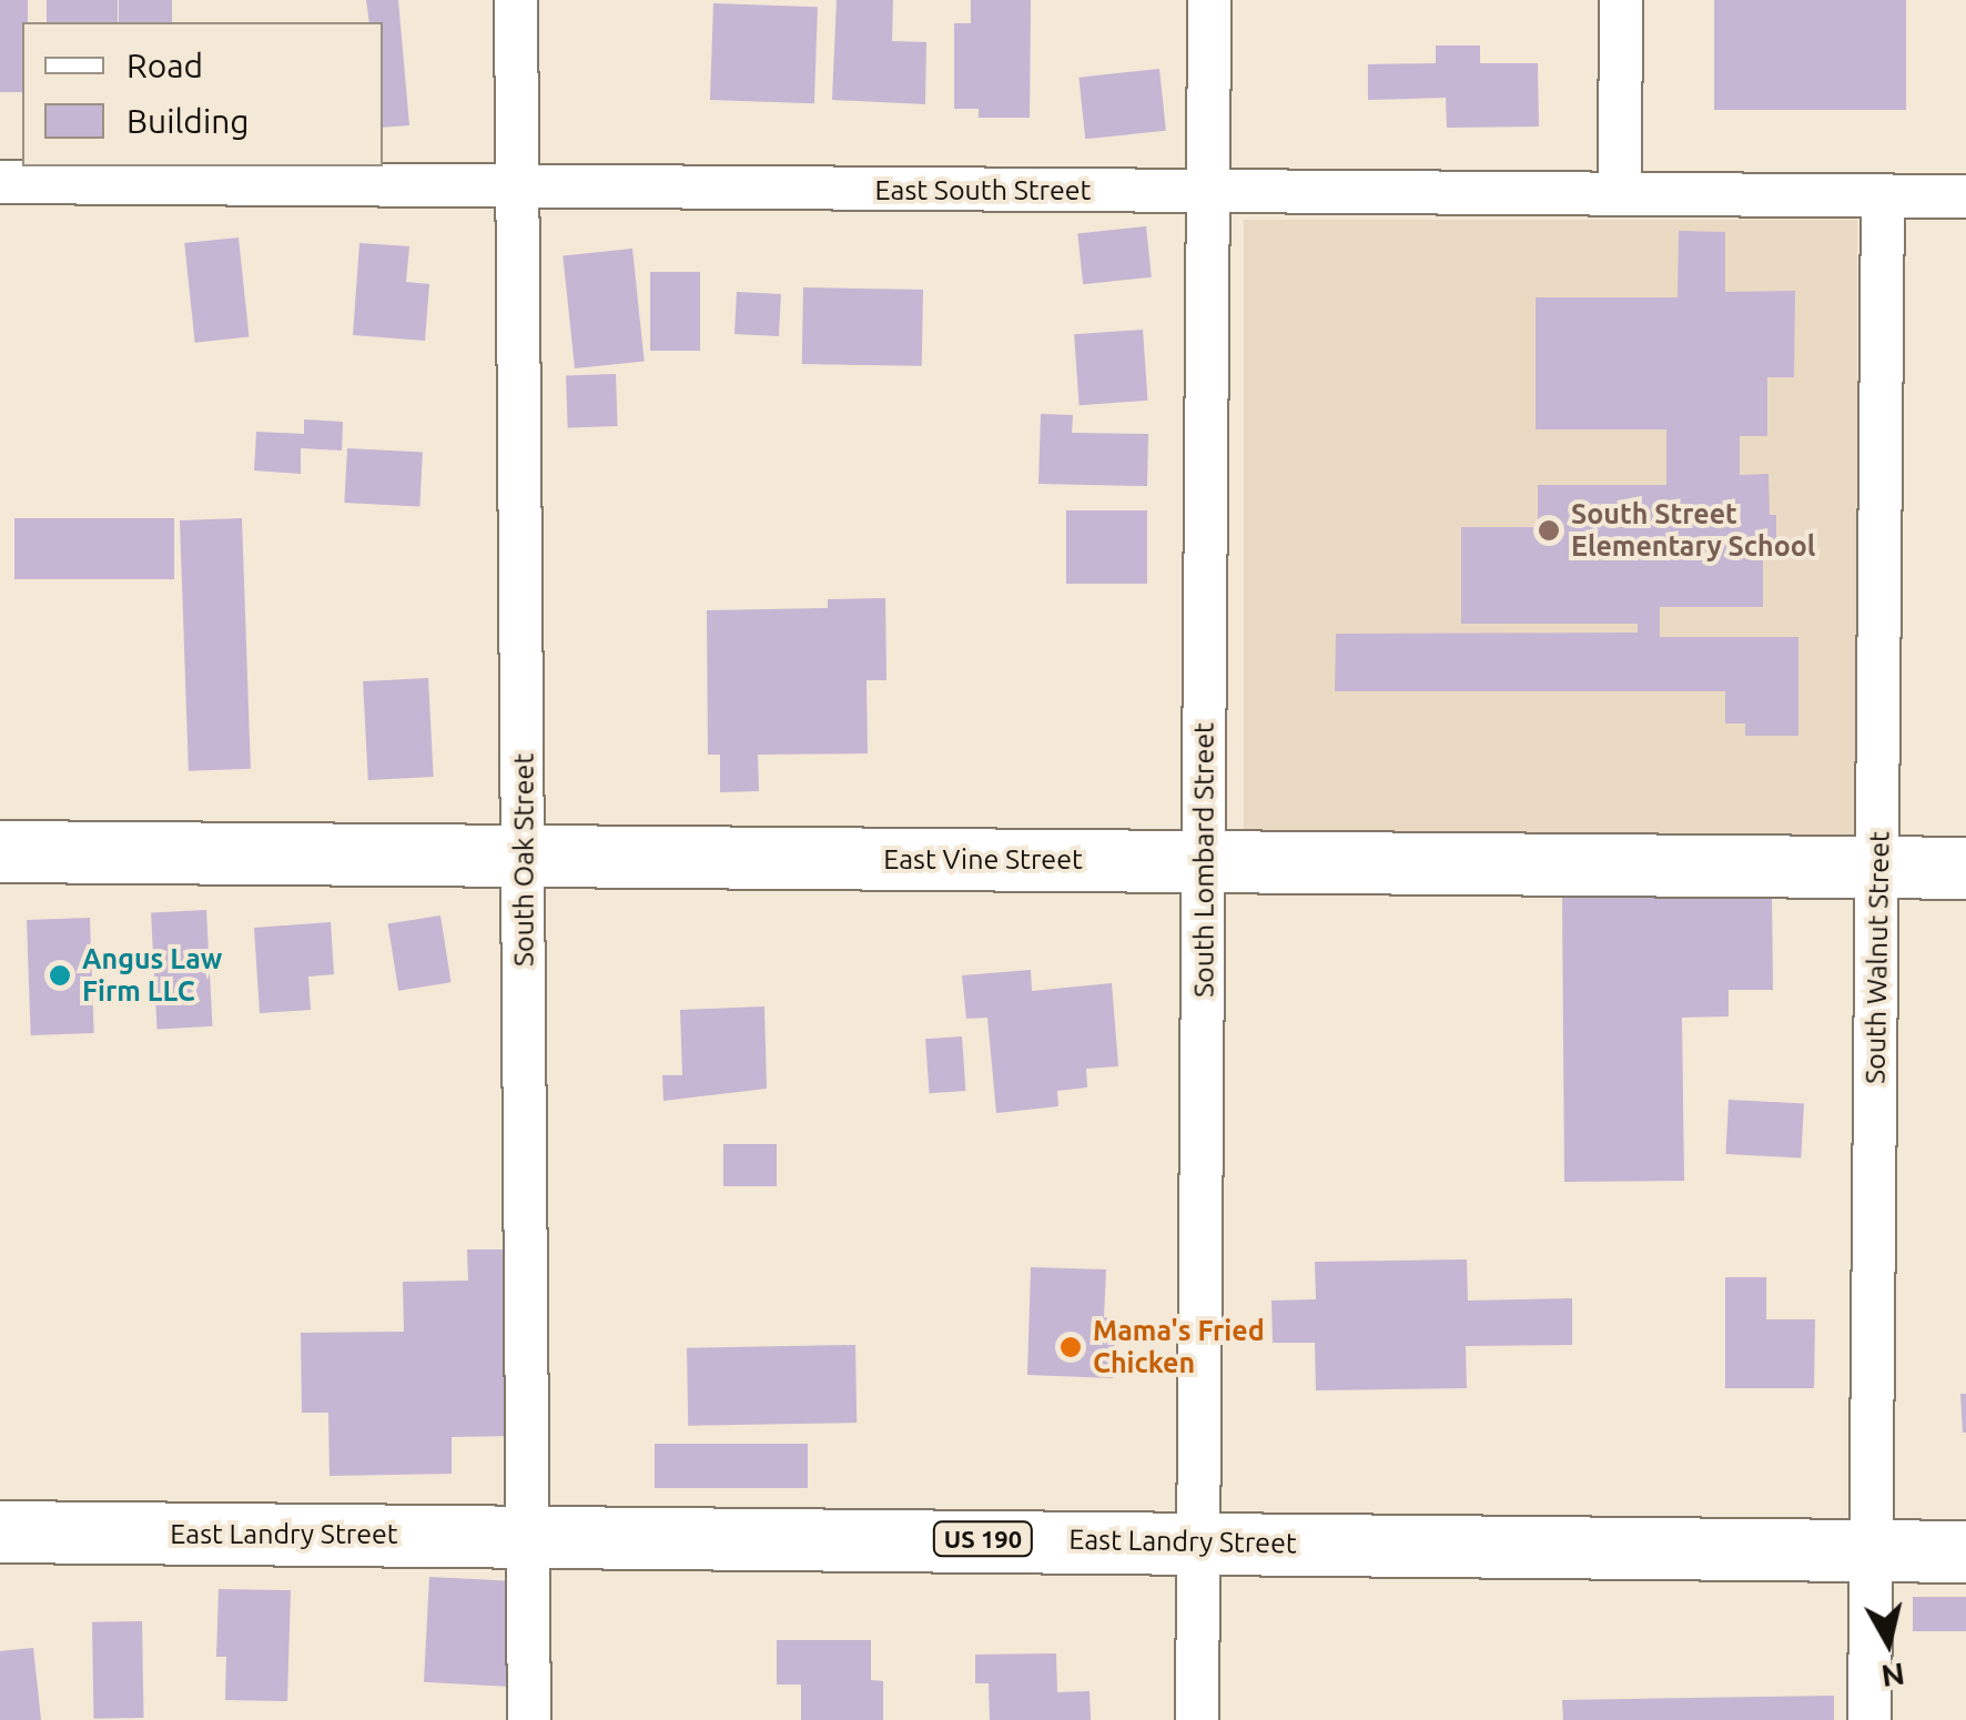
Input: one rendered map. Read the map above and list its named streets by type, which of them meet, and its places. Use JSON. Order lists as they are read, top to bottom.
{
  "streets": {
    "highway": ["East Vine Street", "East Landry Street", "US 190"],
    "street": [
      "East South Street",
      "South Oak Street",
      "South Lombard Street",
      "South Walnut Street"
    ]
  },
  "crossings": [
    ["East South Street", "South Oak Street"],
    ["East South Street", "South Lombard Street"],
    ["East South Street", "South Walnut Street"],
    ["East Vine Street", "South Oak Street"],
    ["East Vine Street", "South Lombard Street"],
    ["East Vine Street", "South Walnut Street"],
    ["South Oak Street", "East Landry Street"],
    ["South Lombard Street", "East Landry Street"],
    ["South Walnut Street", "East Landry Street"]
  ],
  "places": ["South Street Elementary School", "Angus Law Firm LLC", "Mama's Fried Chicken"],
  "legend": ["Road", "Building"],
  "north": "bottom"
}
